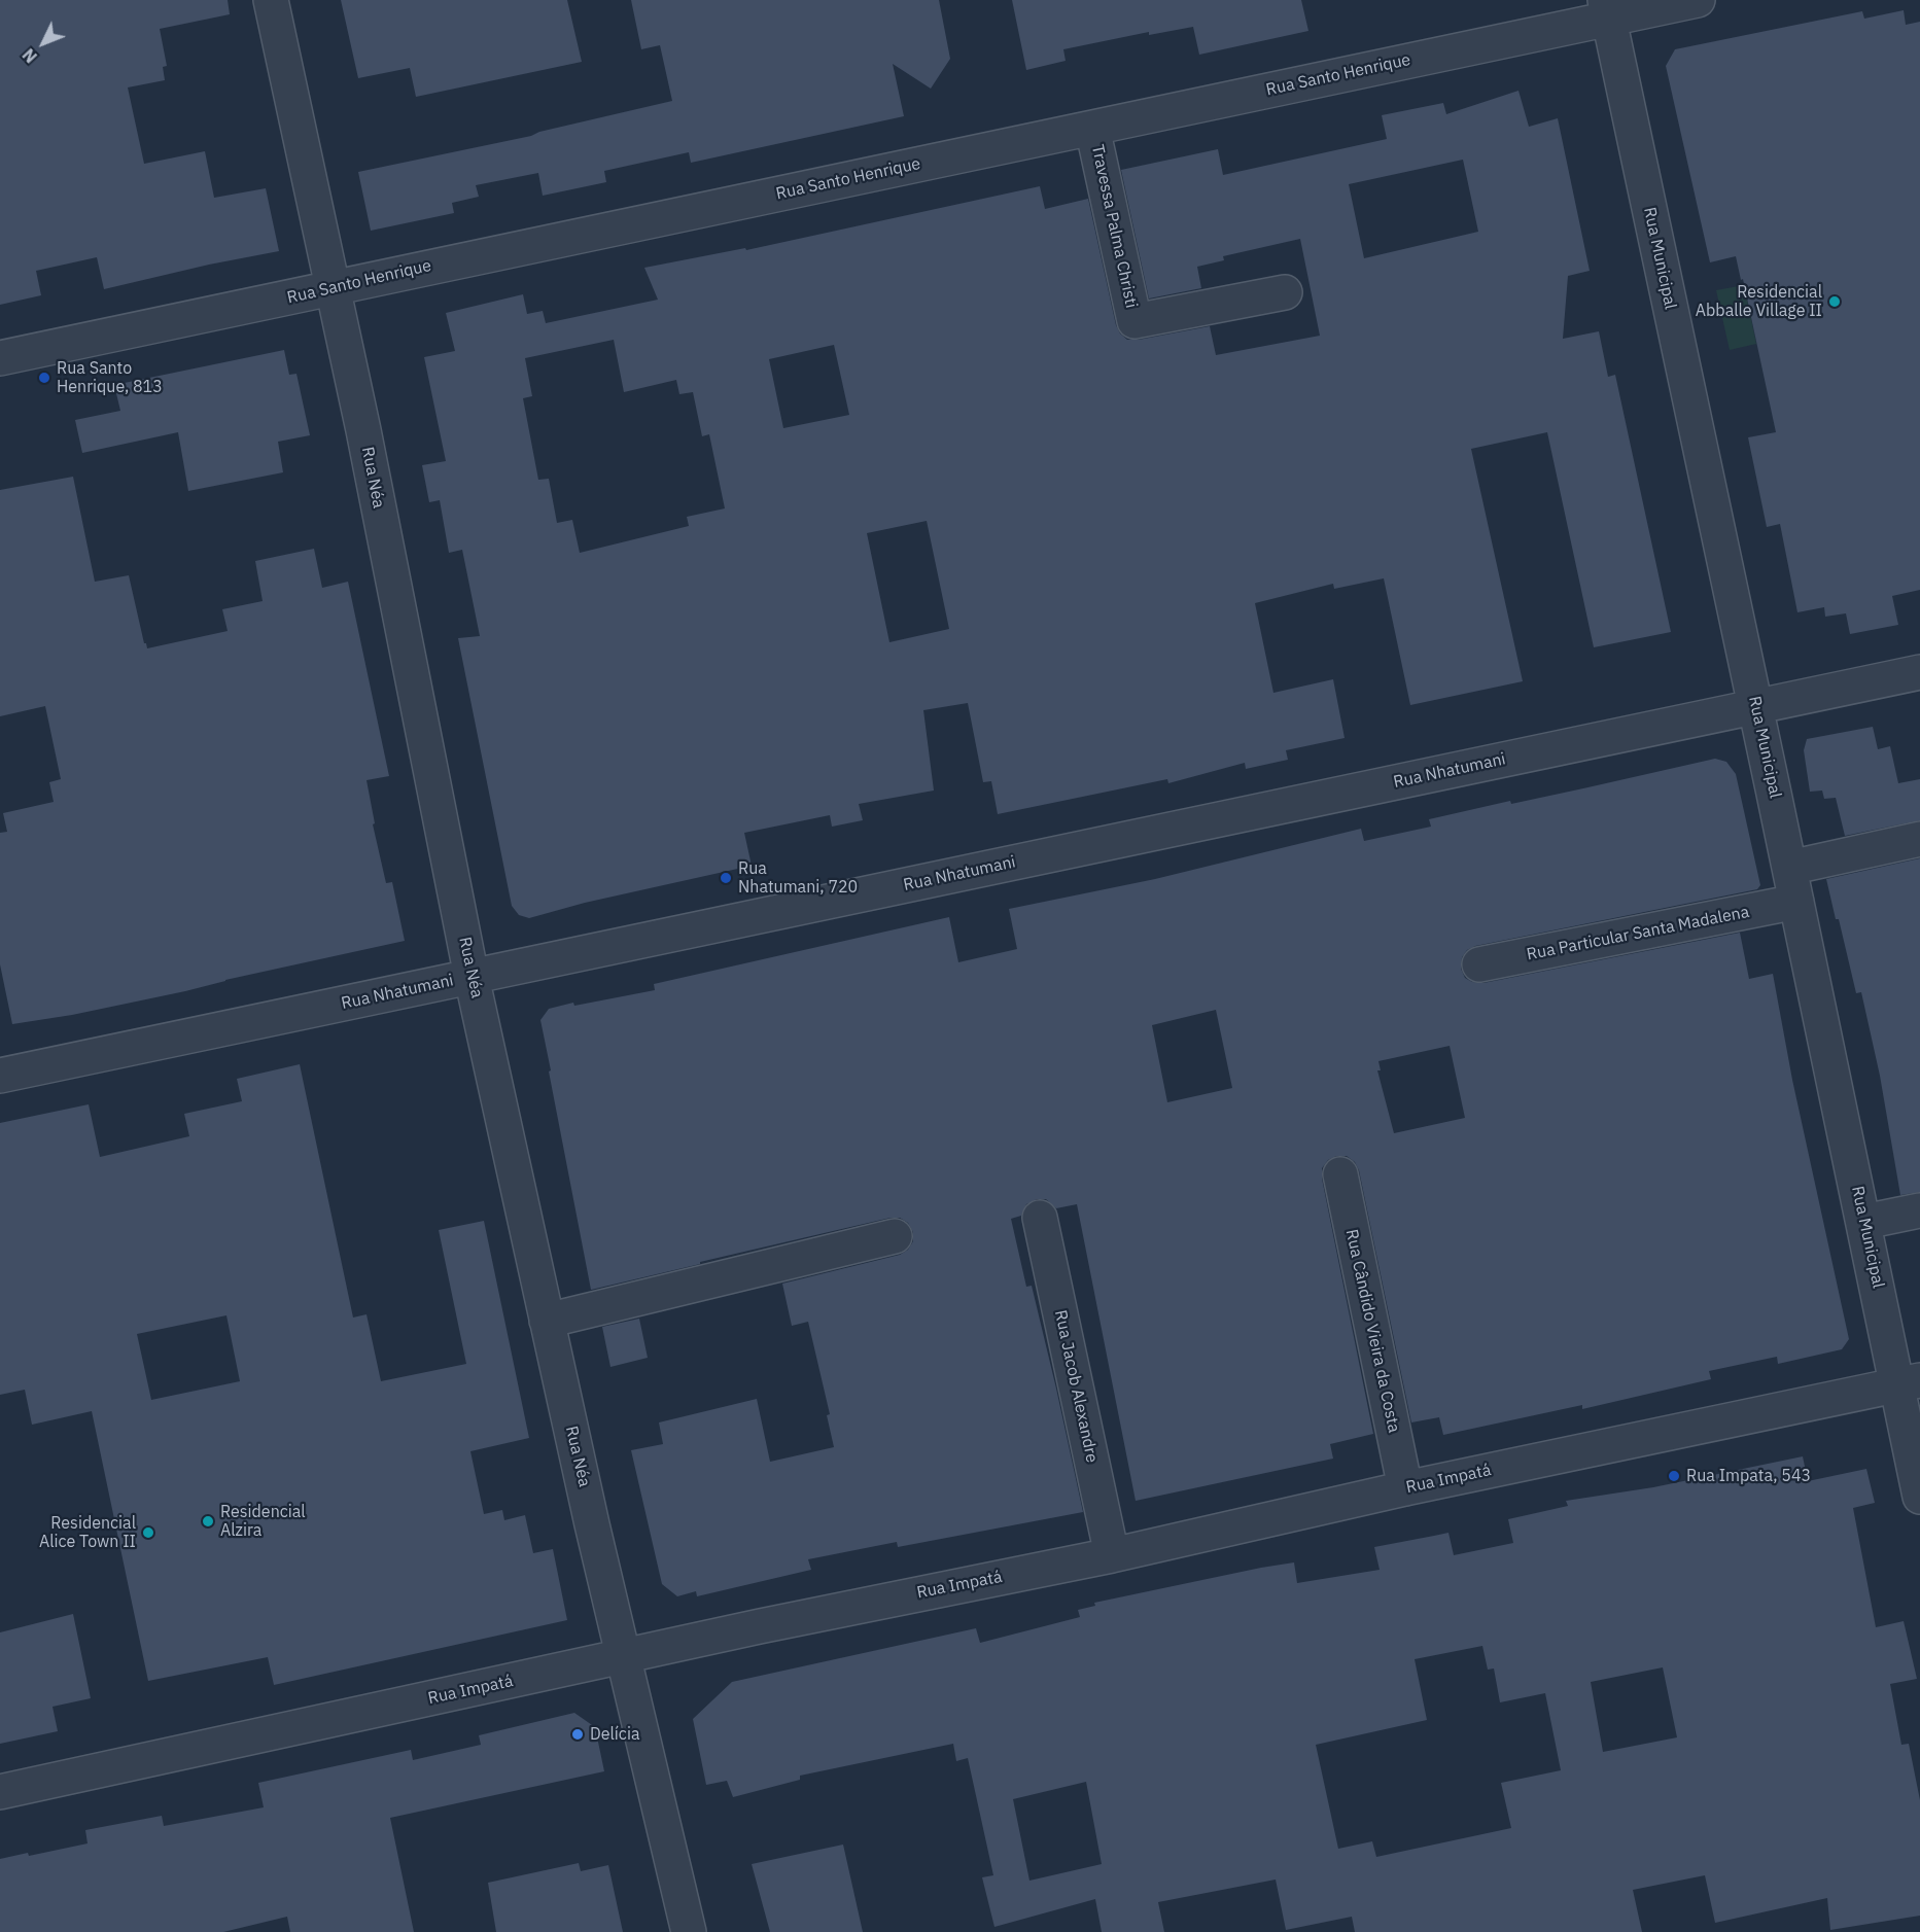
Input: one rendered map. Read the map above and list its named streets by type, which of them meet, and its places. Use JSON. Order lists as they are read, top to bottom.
{
  "streets": {
    "street": [
      "Rua Santo Henrique",
      "Travessa Palma Christi",
      "Rua Municipal",
      "Rua Néa",
      "Rua Nhatumani",
      "Rua Particular Santa Madalena",
      "Rua Cândido Vieira da Costa",
      "Rua Jacob Alexandre",
      "Rua Impatá"
    ]
  },
  "crossings": [
    ["Rua Santo Henrique", "Travessa Palma Christi"],
    ["Rua Santo Henrique", "Rua Municipal"],
    ["Rua Santo Henrique", "Rua Néa"],
    ["Rua Municipal", "Rua Nhatumani"],
    ["Rua Municipal", "Rua Particular Santa Madalena"],
    ["Rua Municipal", "Rua Impatá"],
    ["Rua Néa", "Rua Nhatumani"],
    ["Rua Néa", "Rua Impatá"],
    ["Rua Cândido Vieira da Costa", "Rua Impatá"],
    ["Rua Jacob Alexandre", "Rua Impatá"]
  ],
  "places": [
    "Residencial Abballe Village II",
    "Rua Santo Henrique, 813",
    "Rua Nhatumani, 720",
    "Rua Impata, 543",
    "Residencial Alzira",
    "Residencial Alice Town II",
    "Delícia"
  ],
  "north": "bottom left"
}
